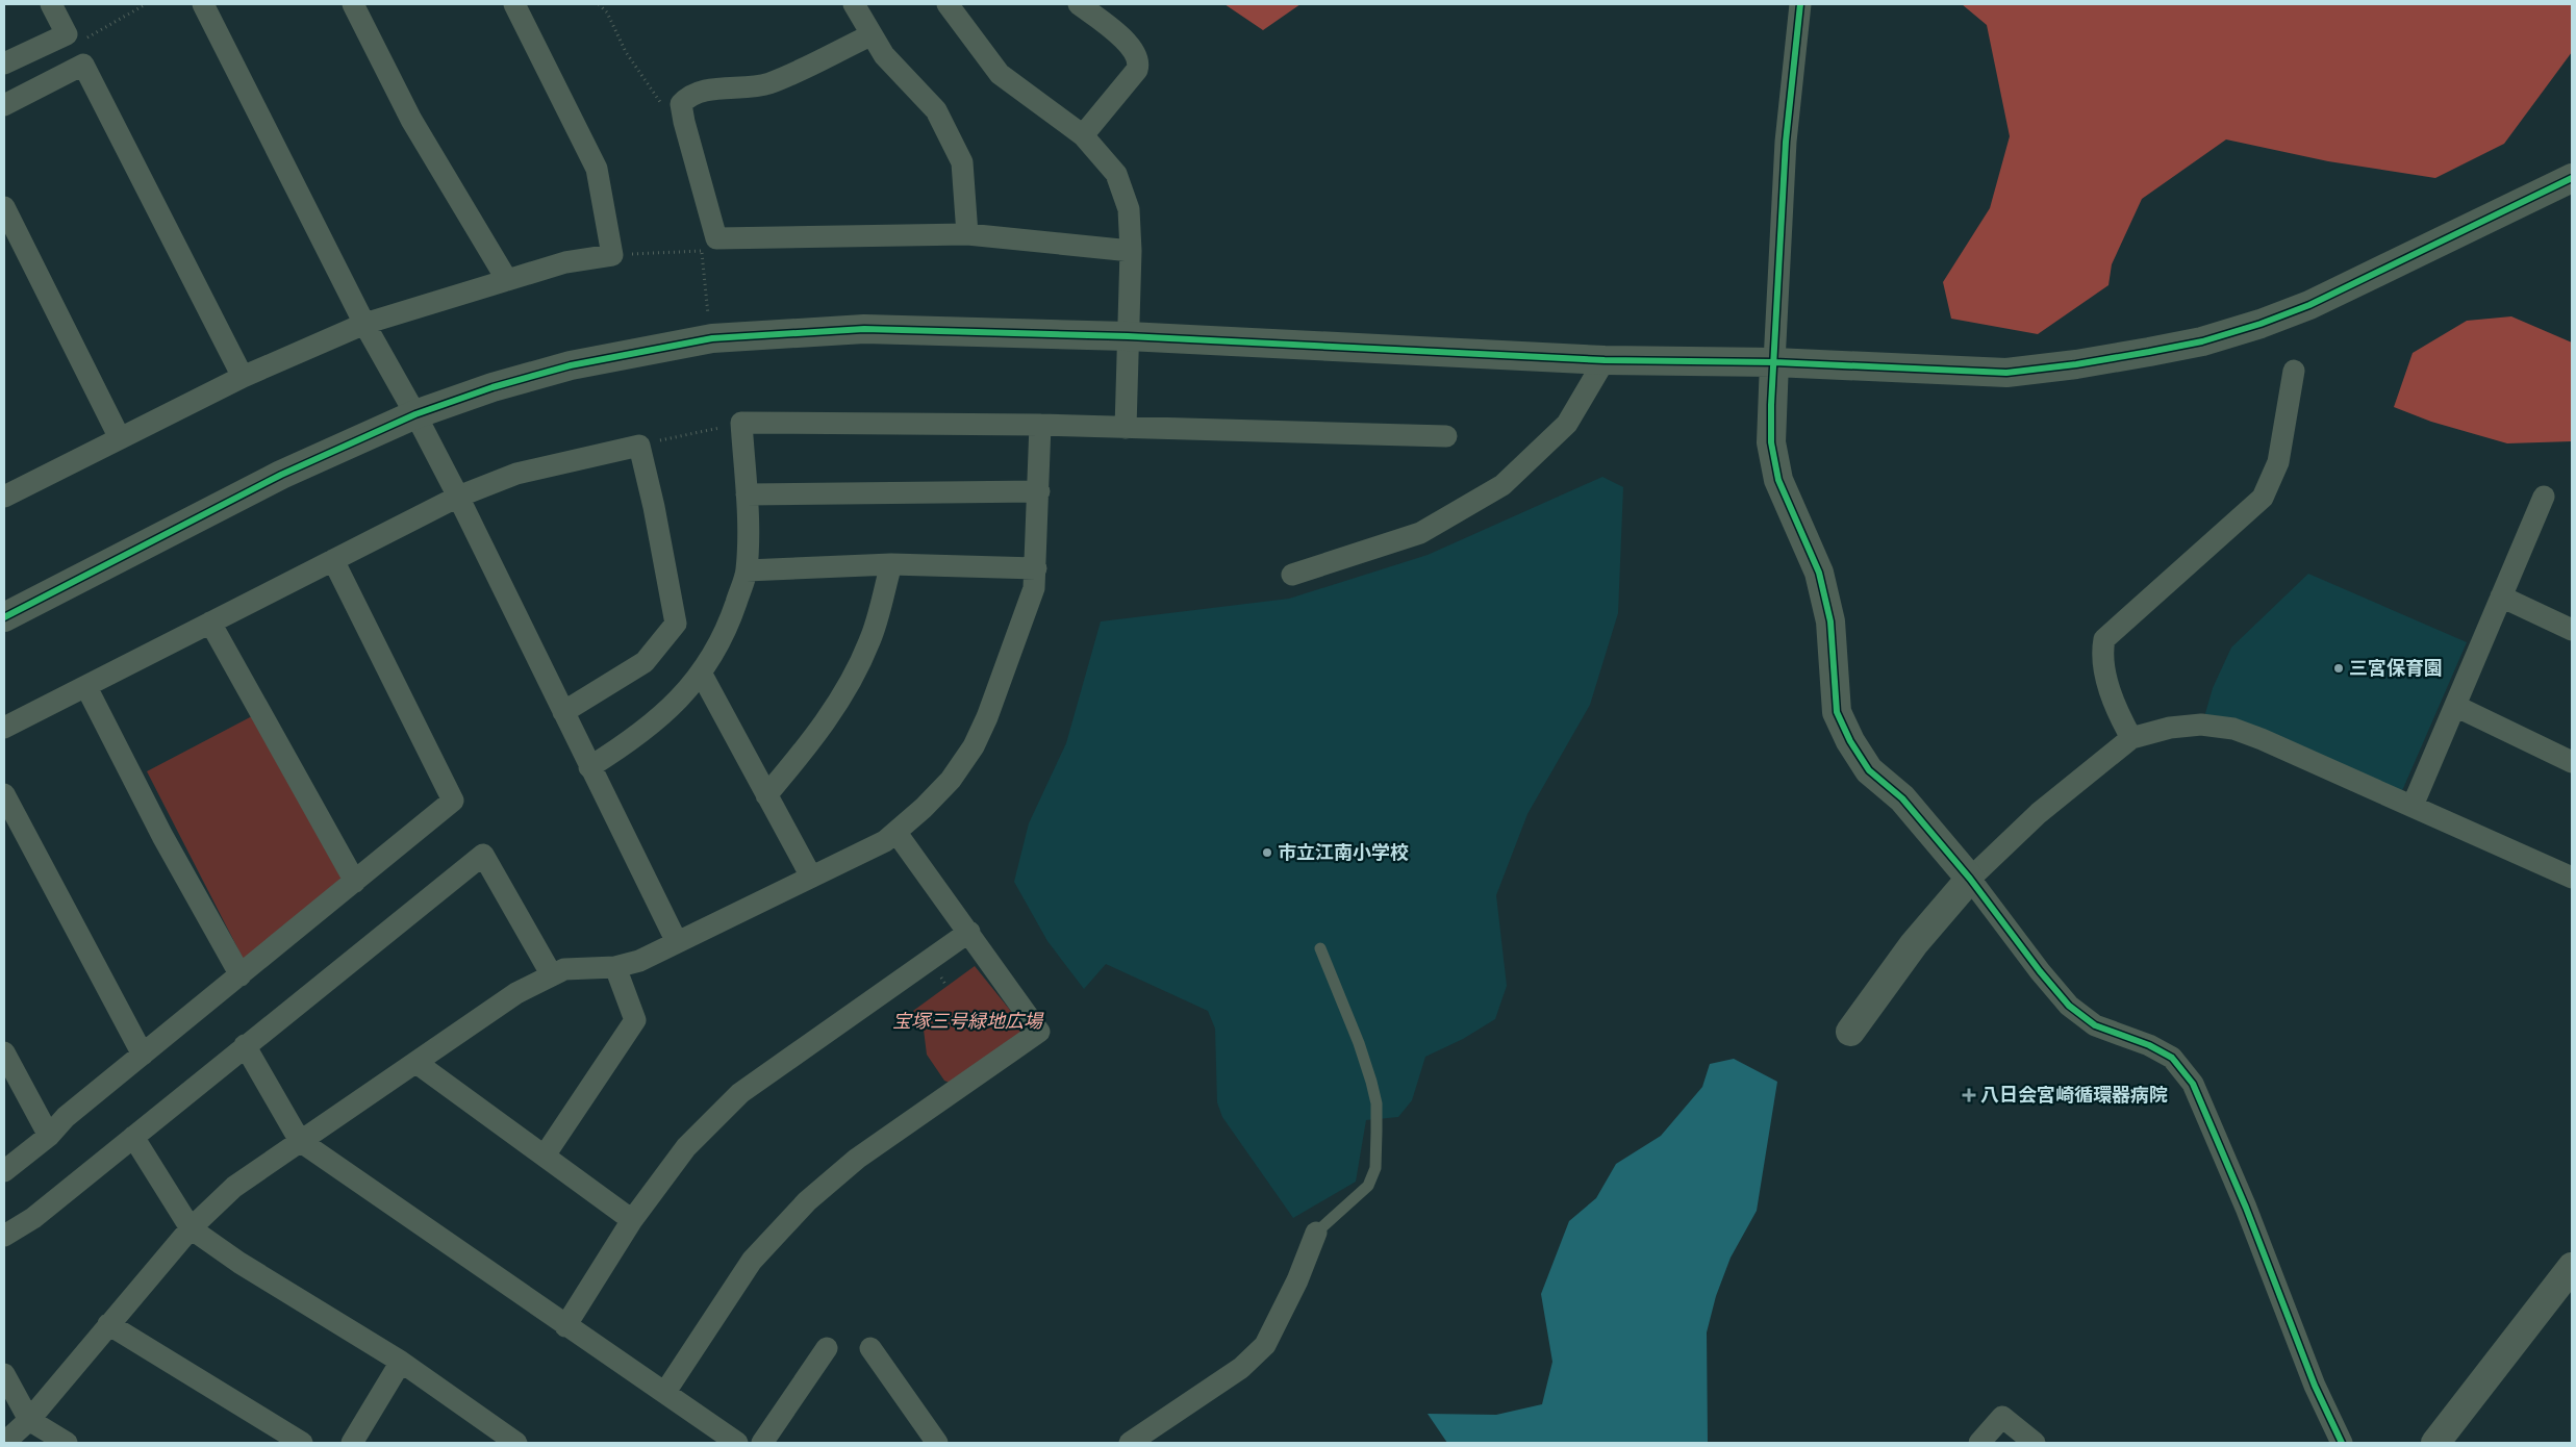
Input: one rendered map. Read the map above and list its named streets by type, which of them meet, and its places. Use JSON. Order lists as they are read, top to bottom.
{
  "parks": ["宝塚三号緑地広場"],
  "places": {
    "other": ["三宮保育園", "市立江南小学校"],
    "health": ["八日会宮崎循環器病院"]
  }
}
